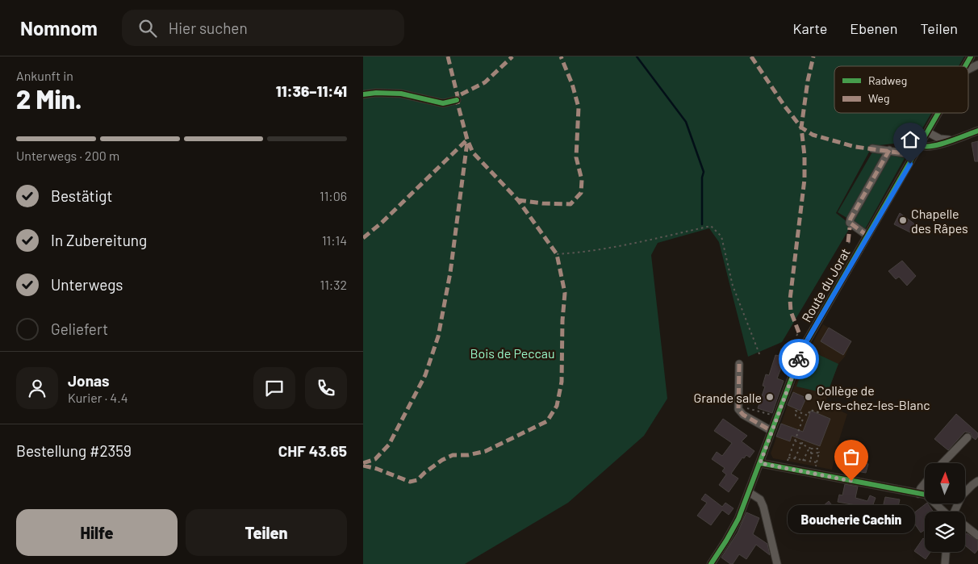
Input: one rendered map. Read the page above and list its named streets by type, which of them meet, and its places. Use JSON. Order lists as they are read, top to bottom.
{
  "streets": {
    "street": ["Route du Jorat"]
  },
  "parks": ["Bois de Peccau"],
  "places": [
    "Chapelle des Râpes",
    "Grande salle",
    "Collège de Vers-chez-les-Blanc",
    "Boucherie Cachin"
  ],
  "legend": ["Radweg", "Weg"],
  "north": "top",
  "page": {
    "header": "Nomnom",
    "search": "Hier suchen",
    "nav": ["Karte", "Ebenen", "Teilen"],
    "heading": ["2 Min.", "Ankunft in", "11:36–11:41"],
    "panel": [
      "Jonas",
      "Kurier · 4.4",
      "Bestellung #2359",
      "CHF 43.65"
    ],
    "bar": "Unterwegs · 200 m",
    "list": [
      ["Bestätigt", "11:06"],
      ["In Zubereitung", "11:14"],
      ["Unterwegs", "11:32"],
      "Geliefert"
    ],
    "buttons": ["Hilfe", "Teilen"],
    "bubble": "Boucherie Cachin"
  }
}
